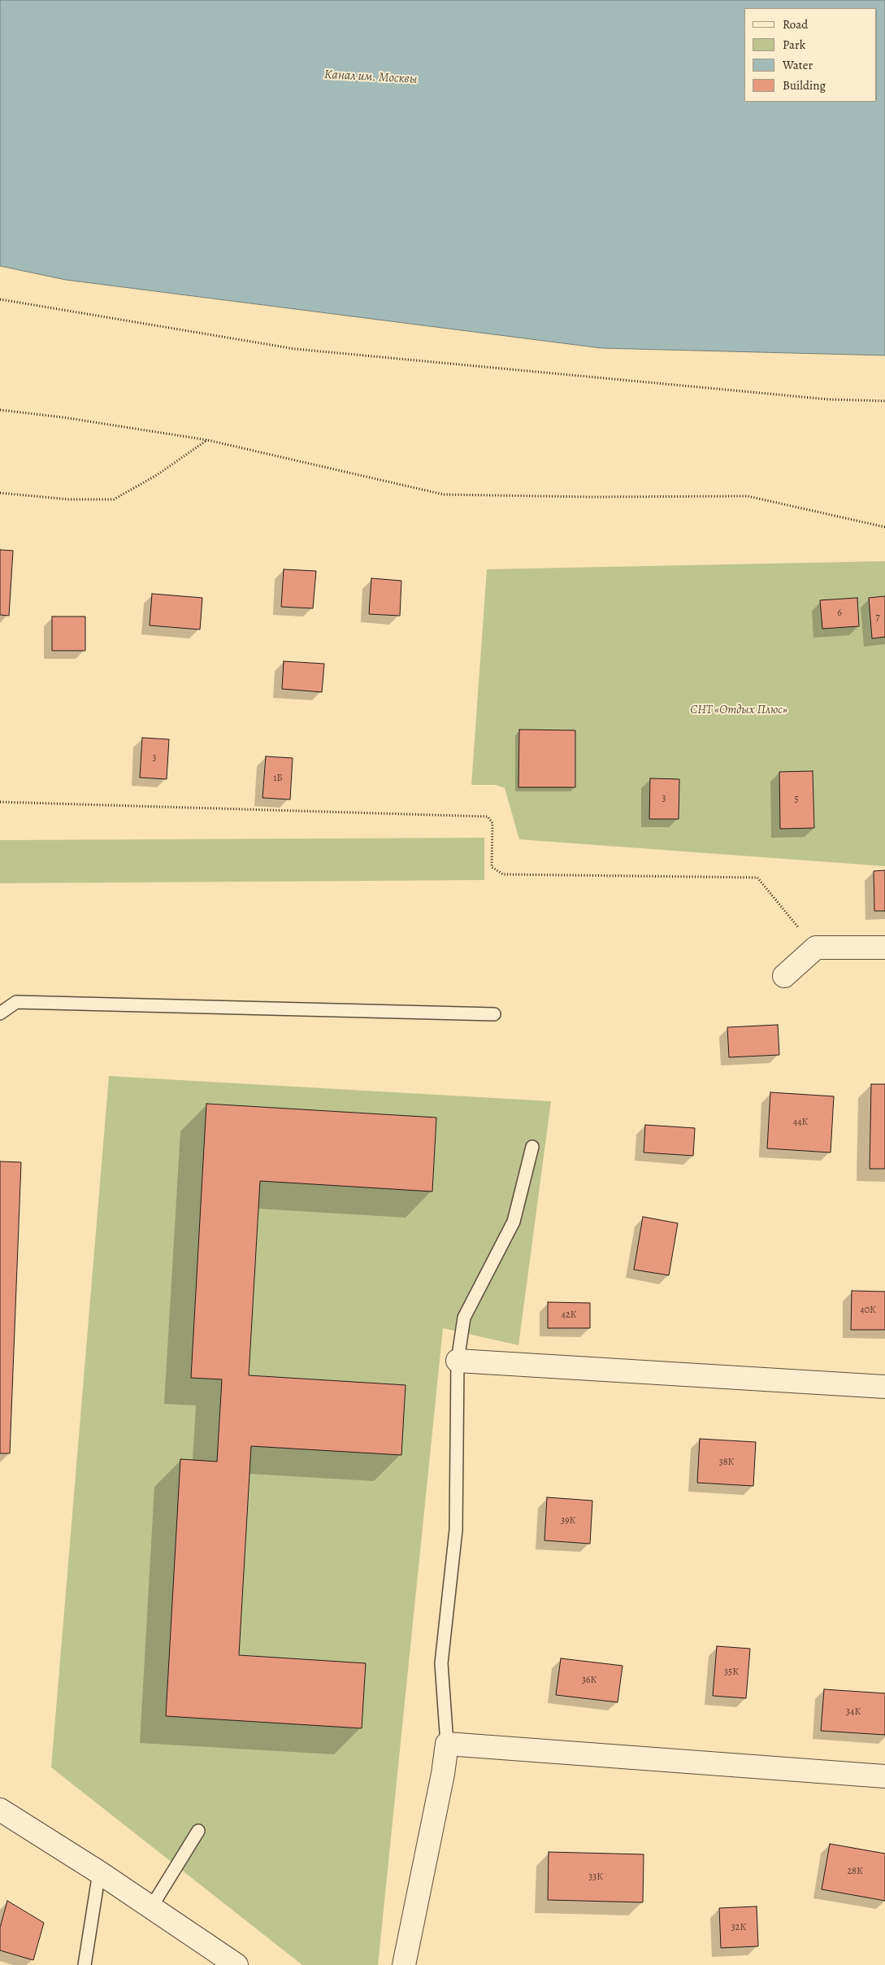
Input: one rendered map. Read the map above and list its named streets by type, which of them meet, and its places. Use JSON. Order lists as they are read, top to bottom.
{
  "water": ["Канал им. Москвы"],
  "parks": ["СНТ «Отдых Плюс»"],
  "house_numbers": [
    "6",
    "7",
    "3",
    "1Б",
    "3",
    "5",
    "44К",
    "40К",
    "42К",
    "38К",
    "39К",
    "35К",
    "36К",
    "34К",
    "28К",
    "33К",
    "32К"
  ],
  "legend": [
    "Road",
    "Park",
    "Water",
    "Building"
  ]
}
